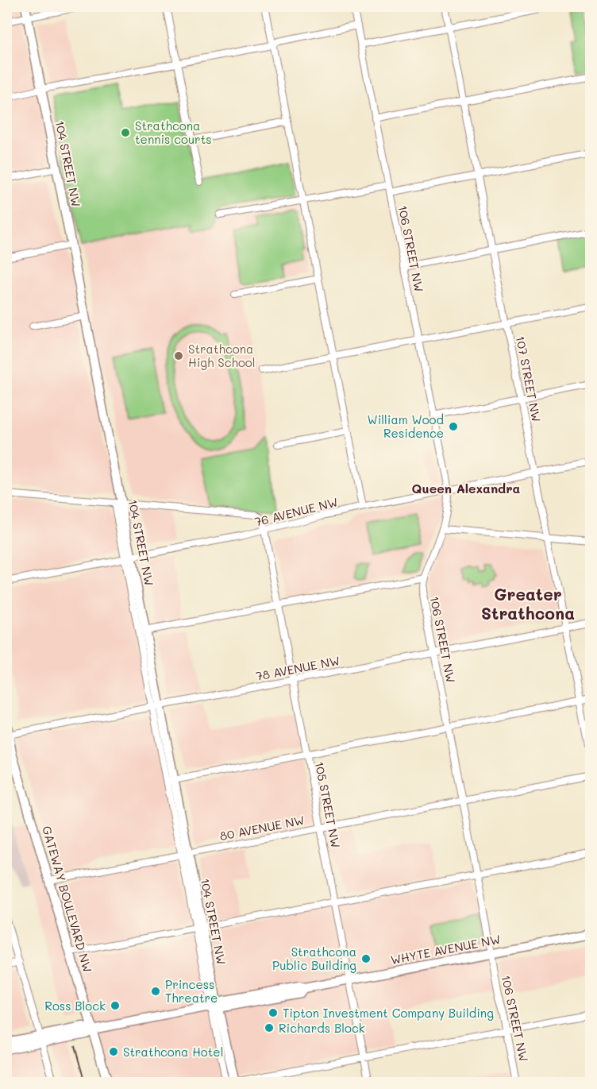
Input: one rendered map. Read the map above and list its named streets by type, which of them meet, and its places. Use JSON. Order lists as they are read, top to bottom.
{
  "streets": {
    "main road": ["104 STREET NW", "GATEWAY BOULEVARD NW", "WHYTE AVENUE NW"],
    "street": [
      "106 STREET NW",
      "107 STREET NW",
      "76 AVENUE NW",
      "78 AVENUE NW",
      "105 STREET NW",
      "80 AVENUE NW"
    ]
  },
  "crossings": [
    ["104 STREET NW", "76 AVENUE NW"],
    ["104 STREET NW", "78 AVENUE NW"],
    ["104 STREET NW", "80 AVENUE NW"],
    ["104 STREET NW", "WHYTE AVENUE NW"],
    ["106 STREET NW", "76 AVENUE NW"],
    ["106 STREET NW", "78 AVENUE NW"],
    ["106 STREET NW", "80 AVENUE NW"],
    ["106 STREET NW", "WHYTE AVENUE NW"],
    ["107 STREET NW", "76 AVENUE NW"],
    ["107 STREET NW", "78 AVENUE NW"],
    ["76 AVENUE NW", "105 STREET NW"],
    ["78 AVENUE NW", "105 STREET NW"],
    ["78 AVENUE NW", "GATEWAY BOULEVARD NW"],
    ["105 STREET NW", "80 AVENUE NW"],
    ["105 STREET NW", "WHYTE AVENUE NW"],
    ["80 AVENUE NW", "GATEWAY BOULEVARD NW"],
    ["GATEWAY BOULEVARD NW", "WHYTE AVENUE NW"]
  ],
  "districts": ["Queen Alexandra", "Greater Strathcona"],
  "places": [
    "Strathcona tennis courts",
    "Strathcona High School",
    "William Wood Residence",
    "Strathcona Public Building",
    "Princess Threatre",
    "Ross Block",
    "Tipton Investment Company Building",
    "Richards Block",
    "Strathcona Hotel"
  ]
}
